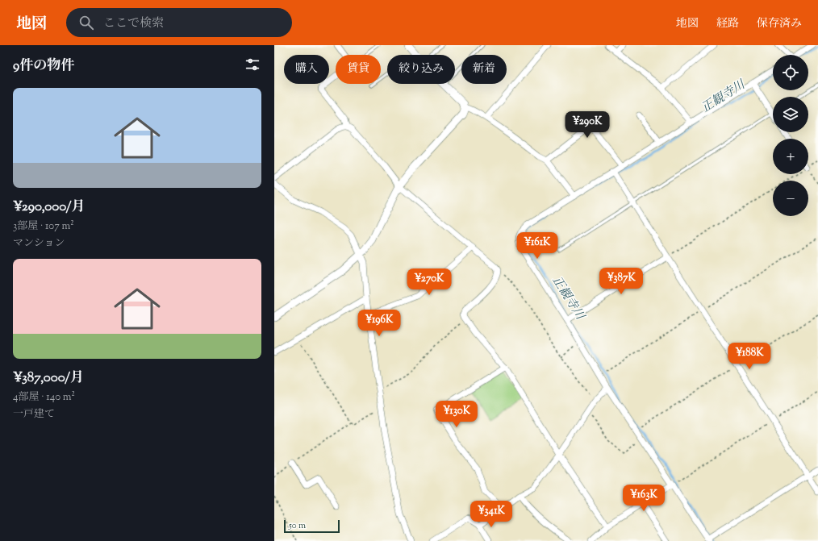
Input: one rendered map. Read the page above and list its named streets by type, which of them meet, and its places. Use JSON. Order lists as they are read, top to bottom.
{
  "water": ["正観寺川"],
  "scale_bar": "50 m",
  "page": {
    "header": "地図",
    "search": "ここで検索",
    "nav": ["地図", "経路", "保存済み"],
    "heading": "9件の物件",
    "map_buttons": ["+", "−"],
    "chip": [
      "購入",
      "賃貸",
      "絞り込み",
      "新着"
    ],
    "list": [
      {
        "name": "¥290,000/月",
        "note": "3部屋 · 107 m² · マンション"
      },
      {
        "name": "¥387,000/月",
        "note": "4部屋 · 140 m² · 一戸建て"
      }
    ],
    "price": [
      "¥290K",
      "¥161K",
      "¥387K",
      "¥270K",
      "¥196K",
      "¥188K",
      "¥130K",
      "¥163K",
      "¥341K"
    ],
    "scale": "50 m"
  }
}
